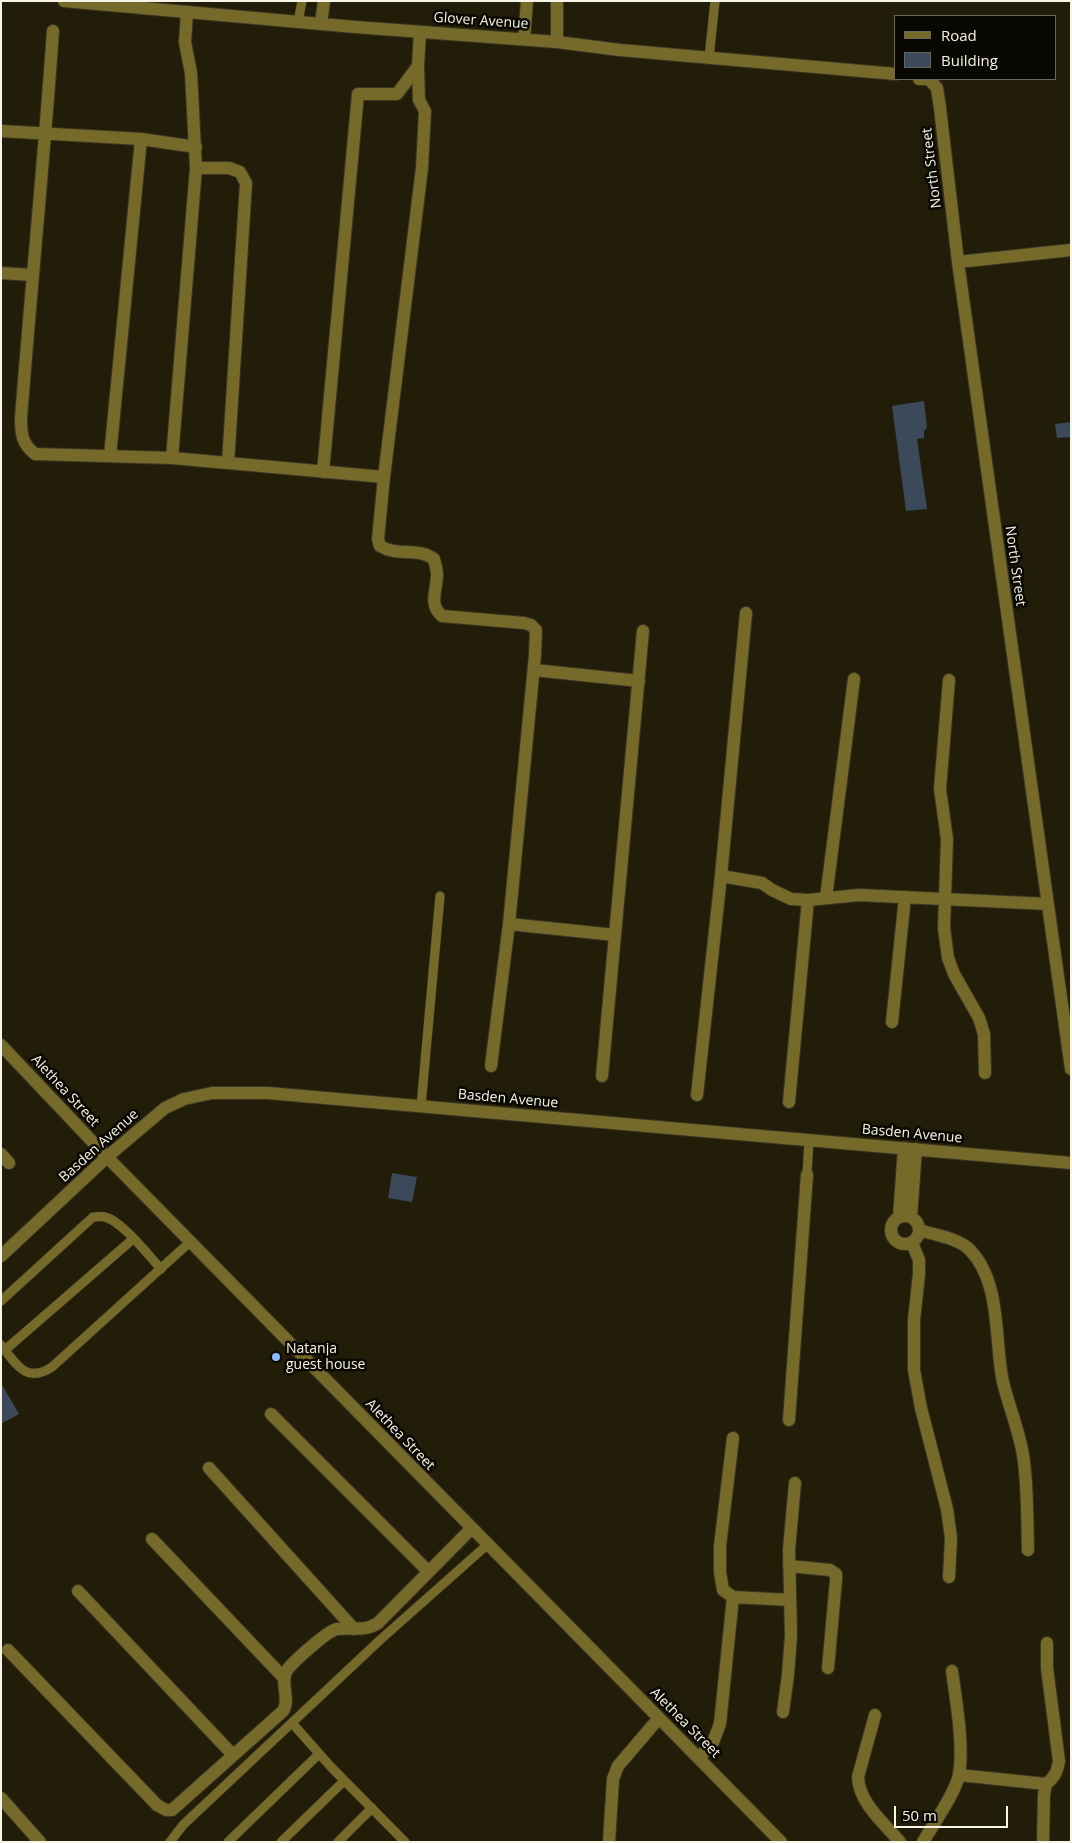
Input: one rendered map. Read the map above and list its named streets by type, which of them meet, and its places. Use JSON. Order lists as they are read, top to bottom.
{
  "streets": {
    "street": [
      "Glover Avenue",
      "North Street",
      "Alethea Street",
      "Basden Avenue"
    ]
  },
  "crossings": [
    ["Alethea Street", "Basden Avenue"]
  ],
  "places": ["Natanja guest house"],
  "legend": ["Road", "Building"],
  "scale_bar": "50 m"
}
